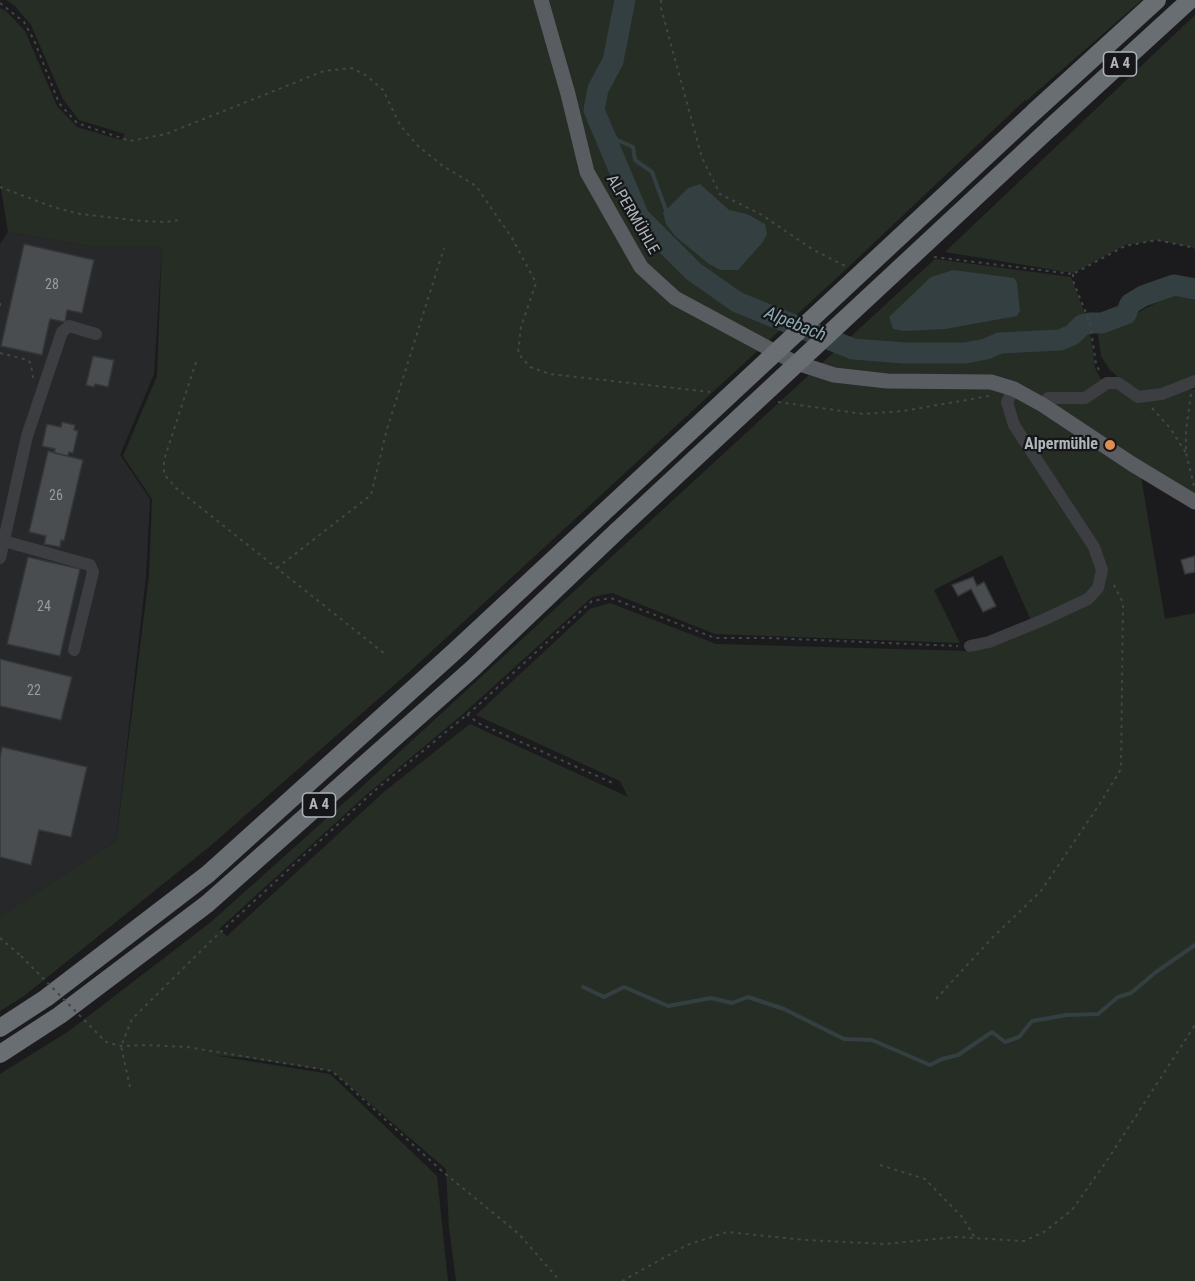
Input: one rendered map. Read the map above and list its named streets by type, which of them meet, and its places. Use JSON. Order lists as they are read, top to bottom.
{
  "streets": {
    "highway": ["A 4"],
    "main road": ["ALPERMÜHLE"]
  },
  "water": ["Alpebach"],
  "places": ["Alpermühle"],
  "house_numbers": [
    "28",
    "26",
    "24",
    "22"
  ]
}
